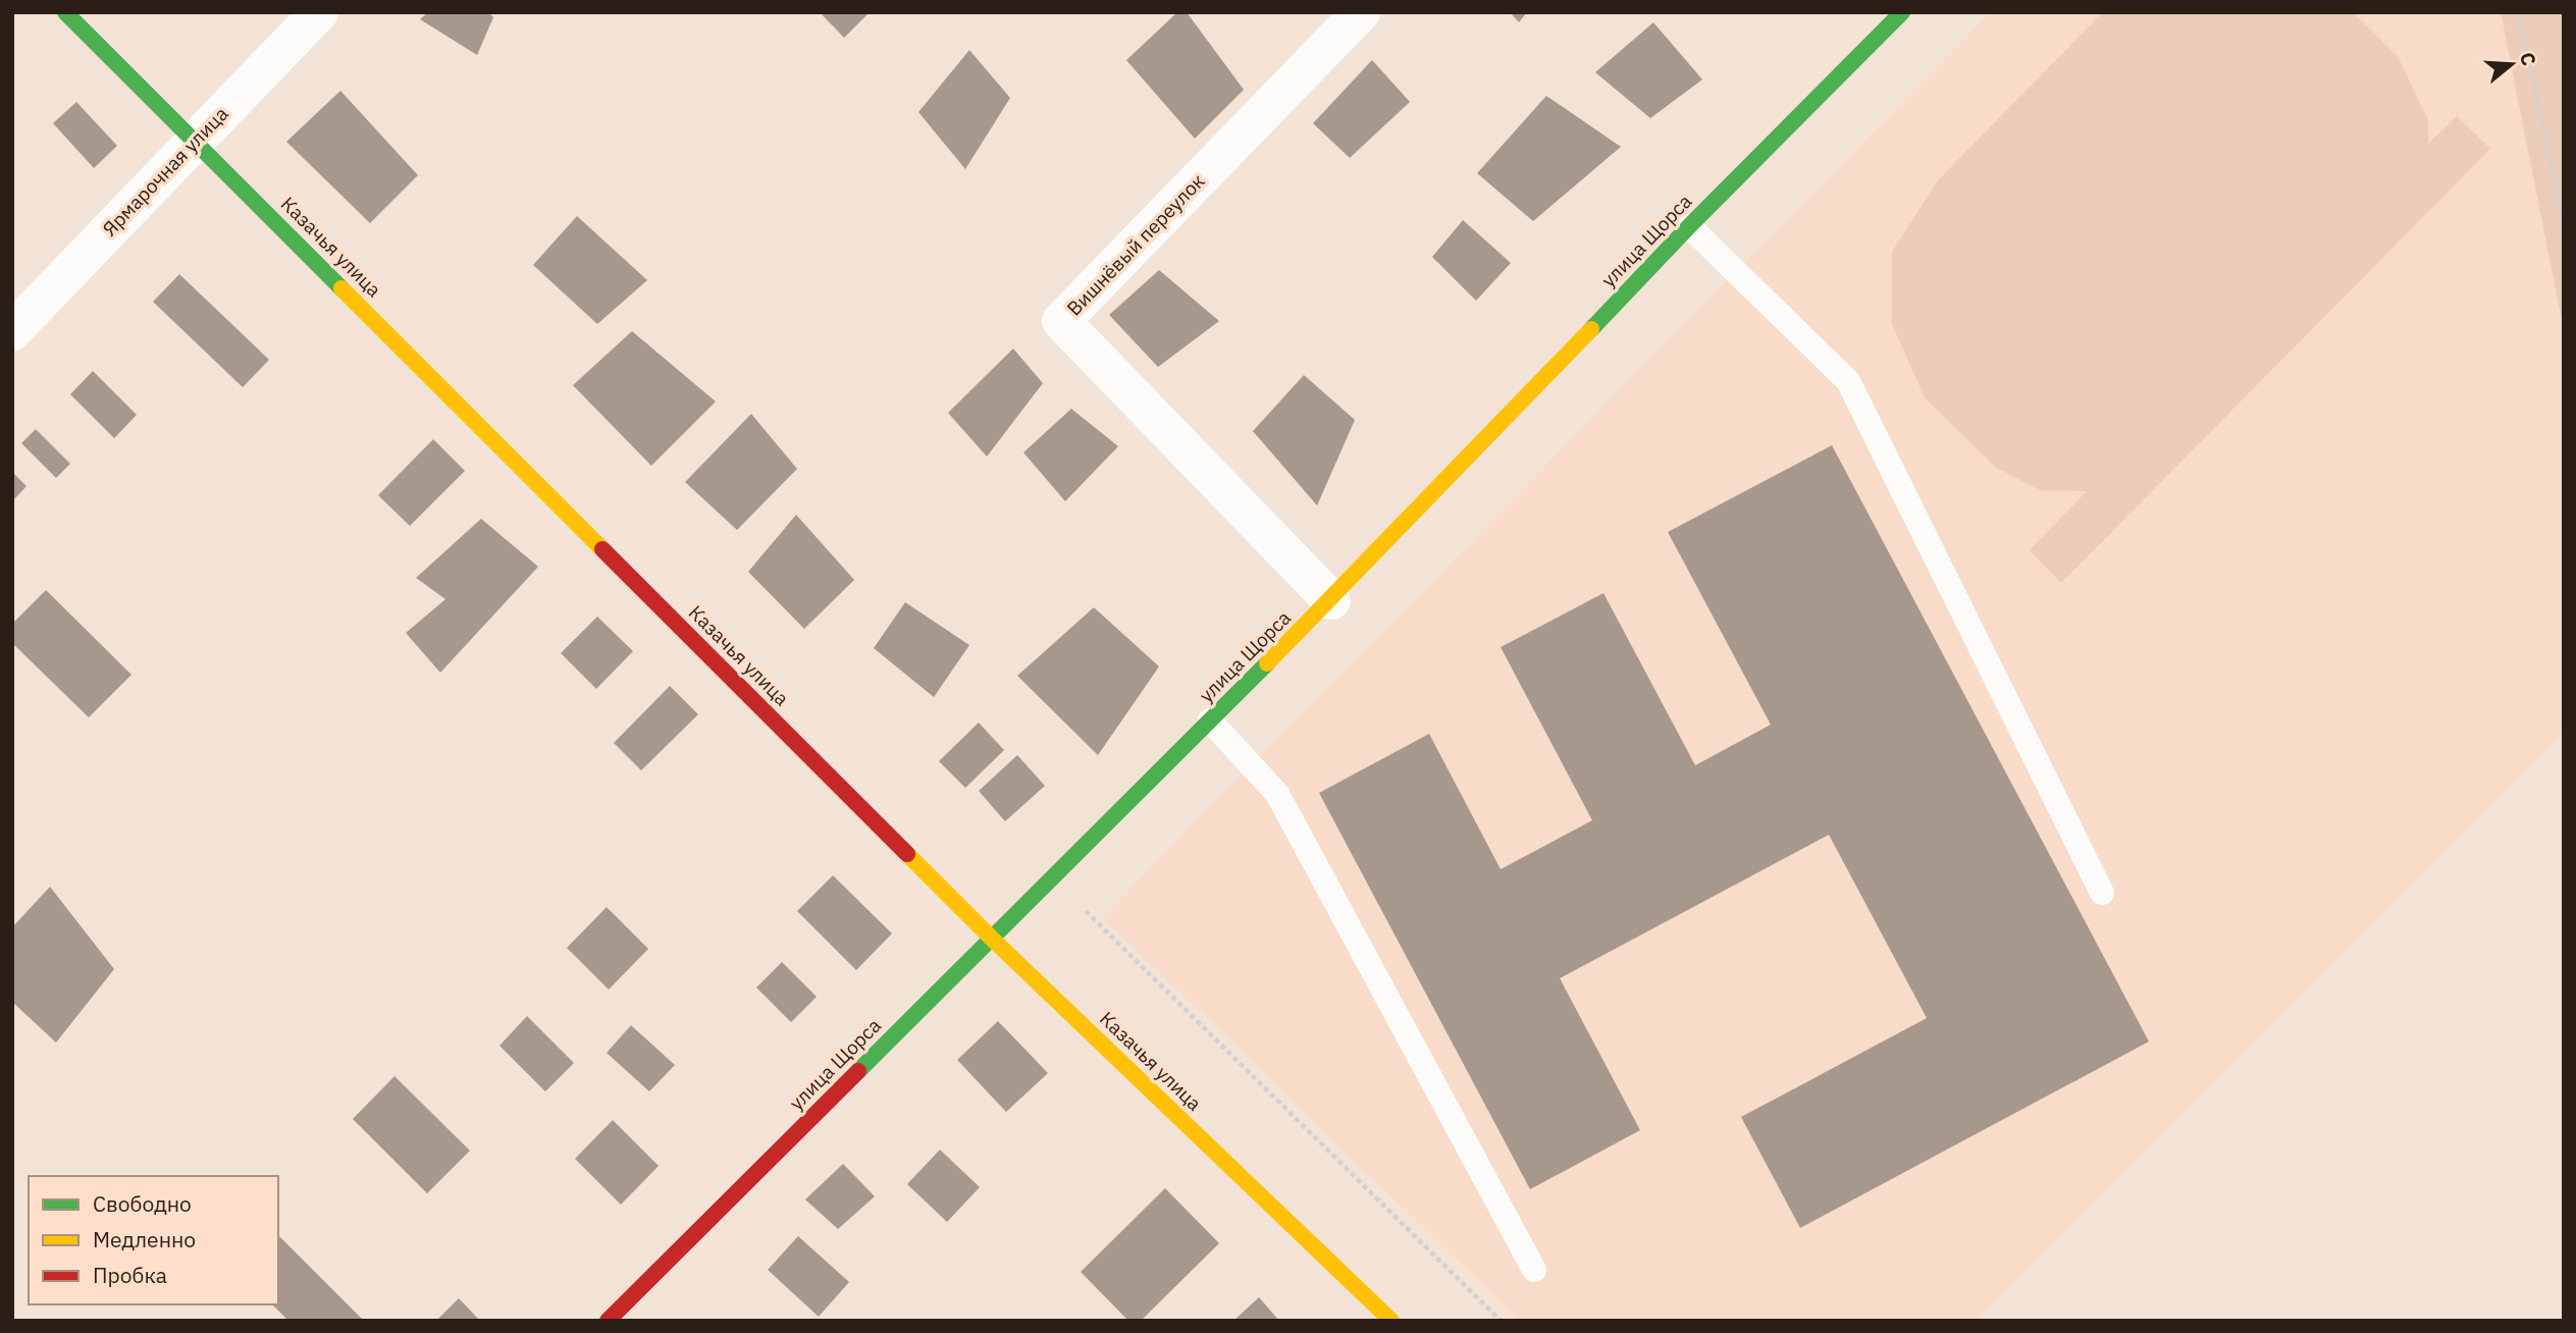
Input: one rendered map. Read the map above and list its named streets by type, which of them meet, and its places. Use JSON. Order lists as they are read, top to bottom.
{
  "streets": {
    "street": [
      "Ярмарочная улица",
      "улица Щорса",
      "Вишнёвый переулок",
      "Казачья улица"
    ]
  },
  "crossings": [
    ["Ярмарочная улица", "Казачья улица"],
    ["улица Щорса", "Вишнёвый переулок"],
    ["улица Щорса", "Казачья улица"]
  ],
  "legend": ["Свободно", "Медленно", "Пробка"],
  "north": "right"
}
